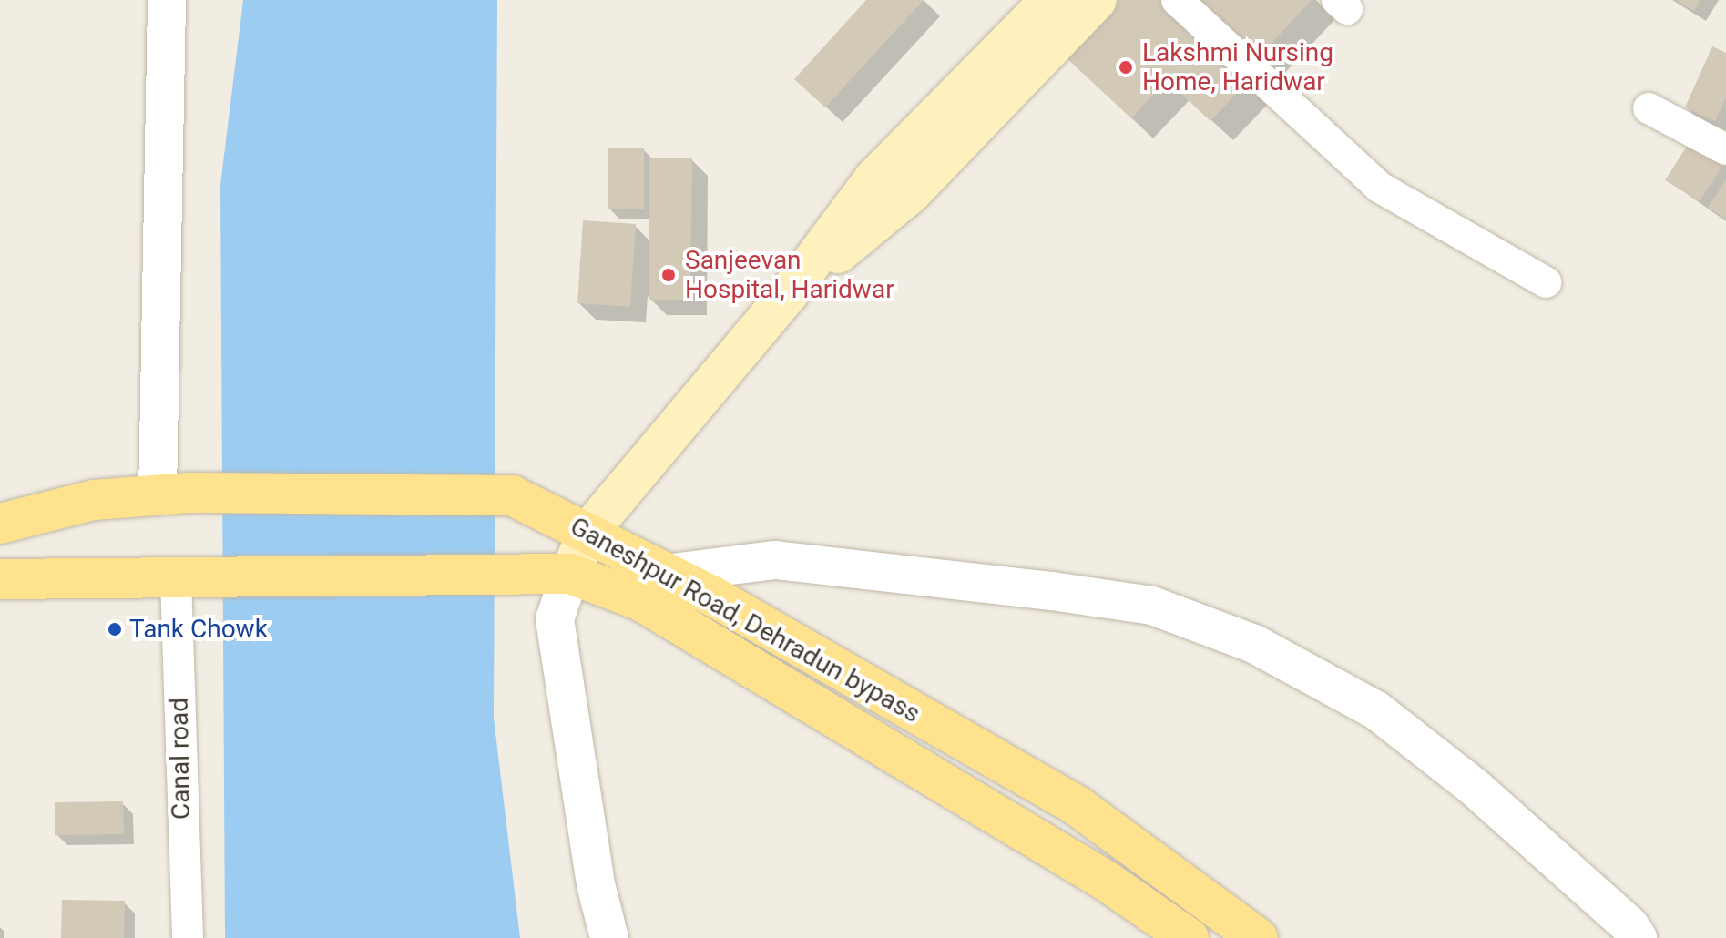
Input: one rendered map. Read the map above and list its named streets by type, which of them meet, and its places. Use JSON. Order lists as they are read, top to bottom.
{
  "streets": {
    "main road": ["Ganeshpur Road, Dehradun bypass"],
    "street": ["Canal road"]
  },
  "places": ["Lakshmi Nursing Home, Haridwar", "Sanjeevan Hospital, Haridwar", "Tank Chowk"]
}
